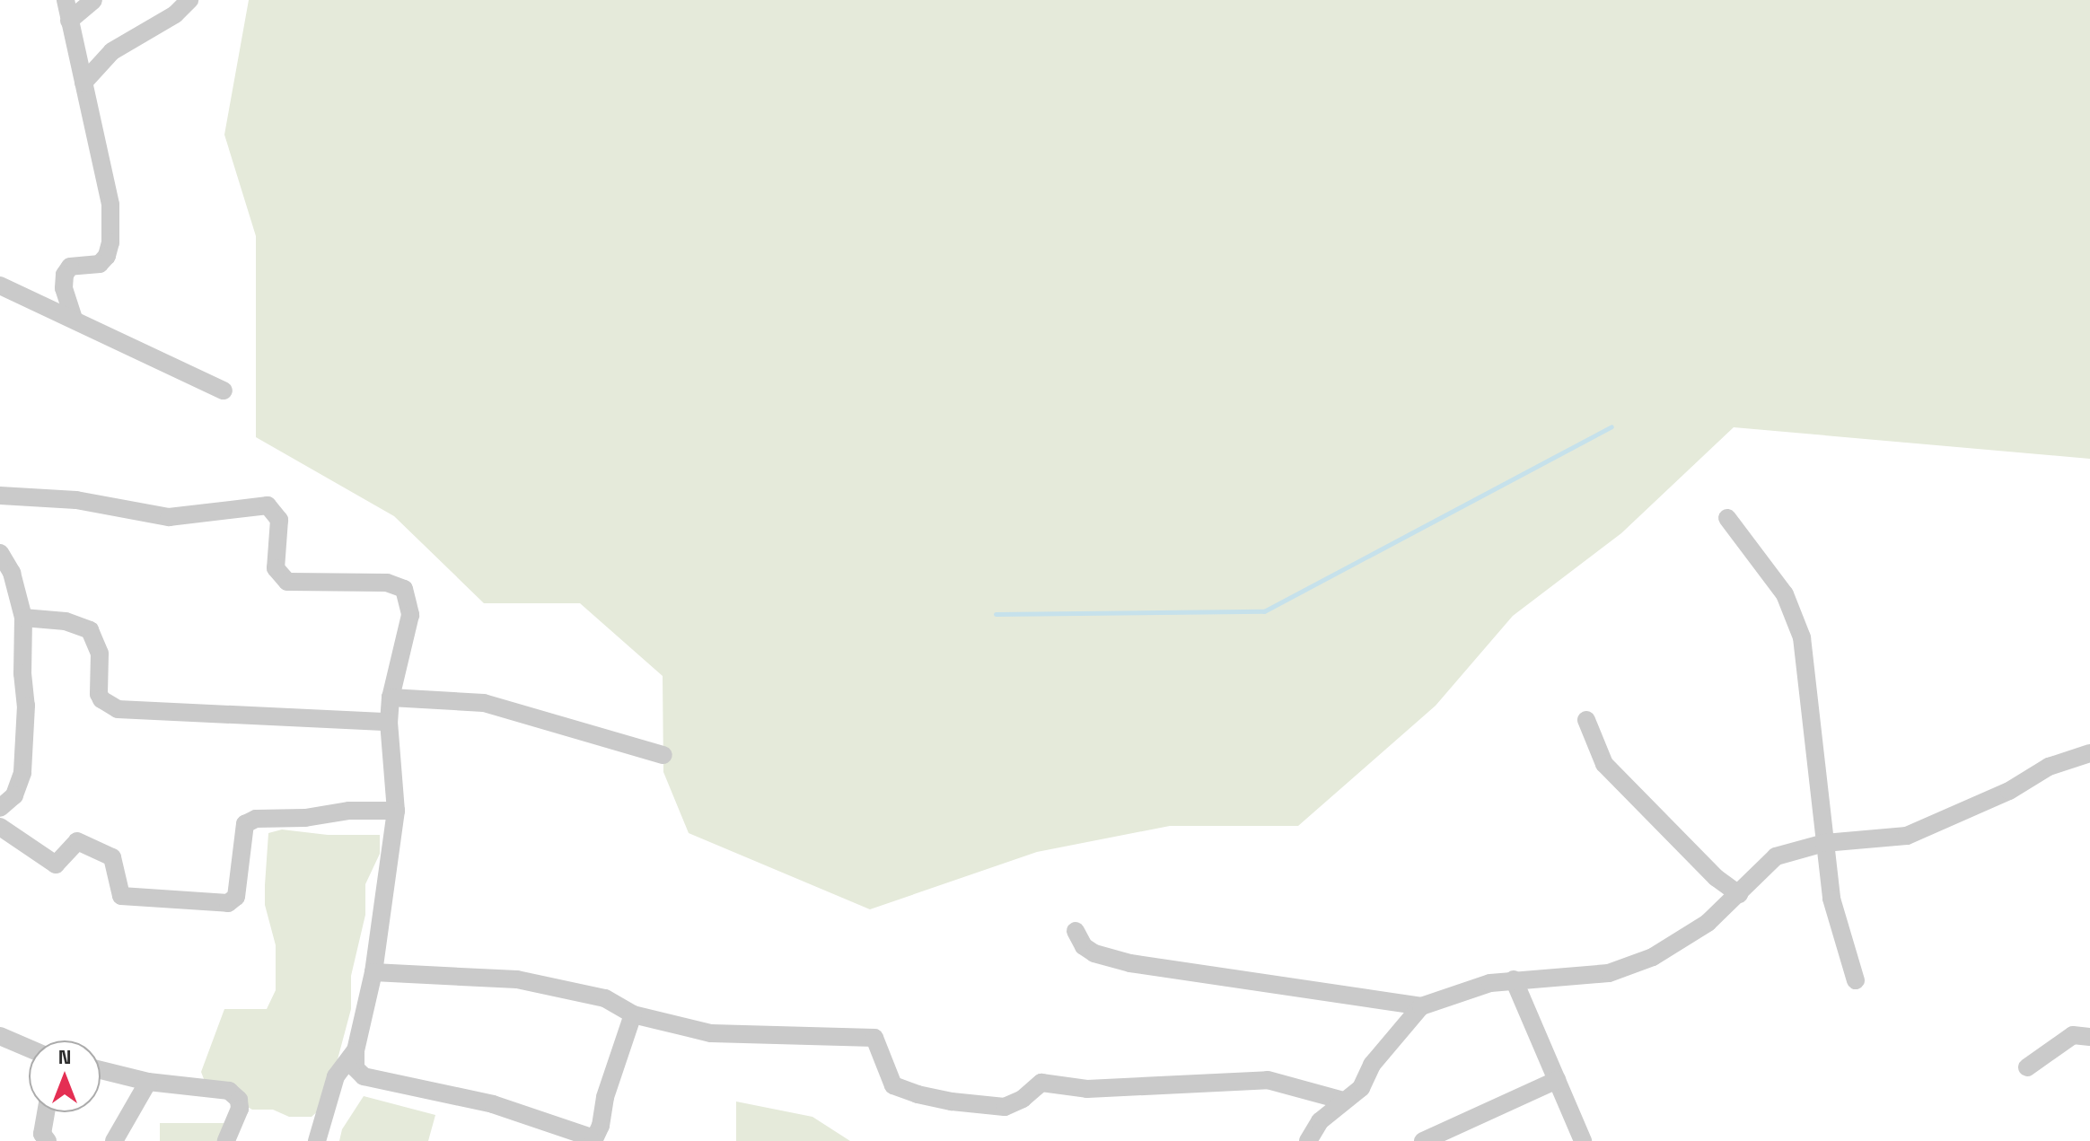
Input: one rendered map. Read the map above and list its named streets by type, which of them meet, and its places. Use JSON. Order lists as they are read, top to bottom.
{
  "north": "top"
}
